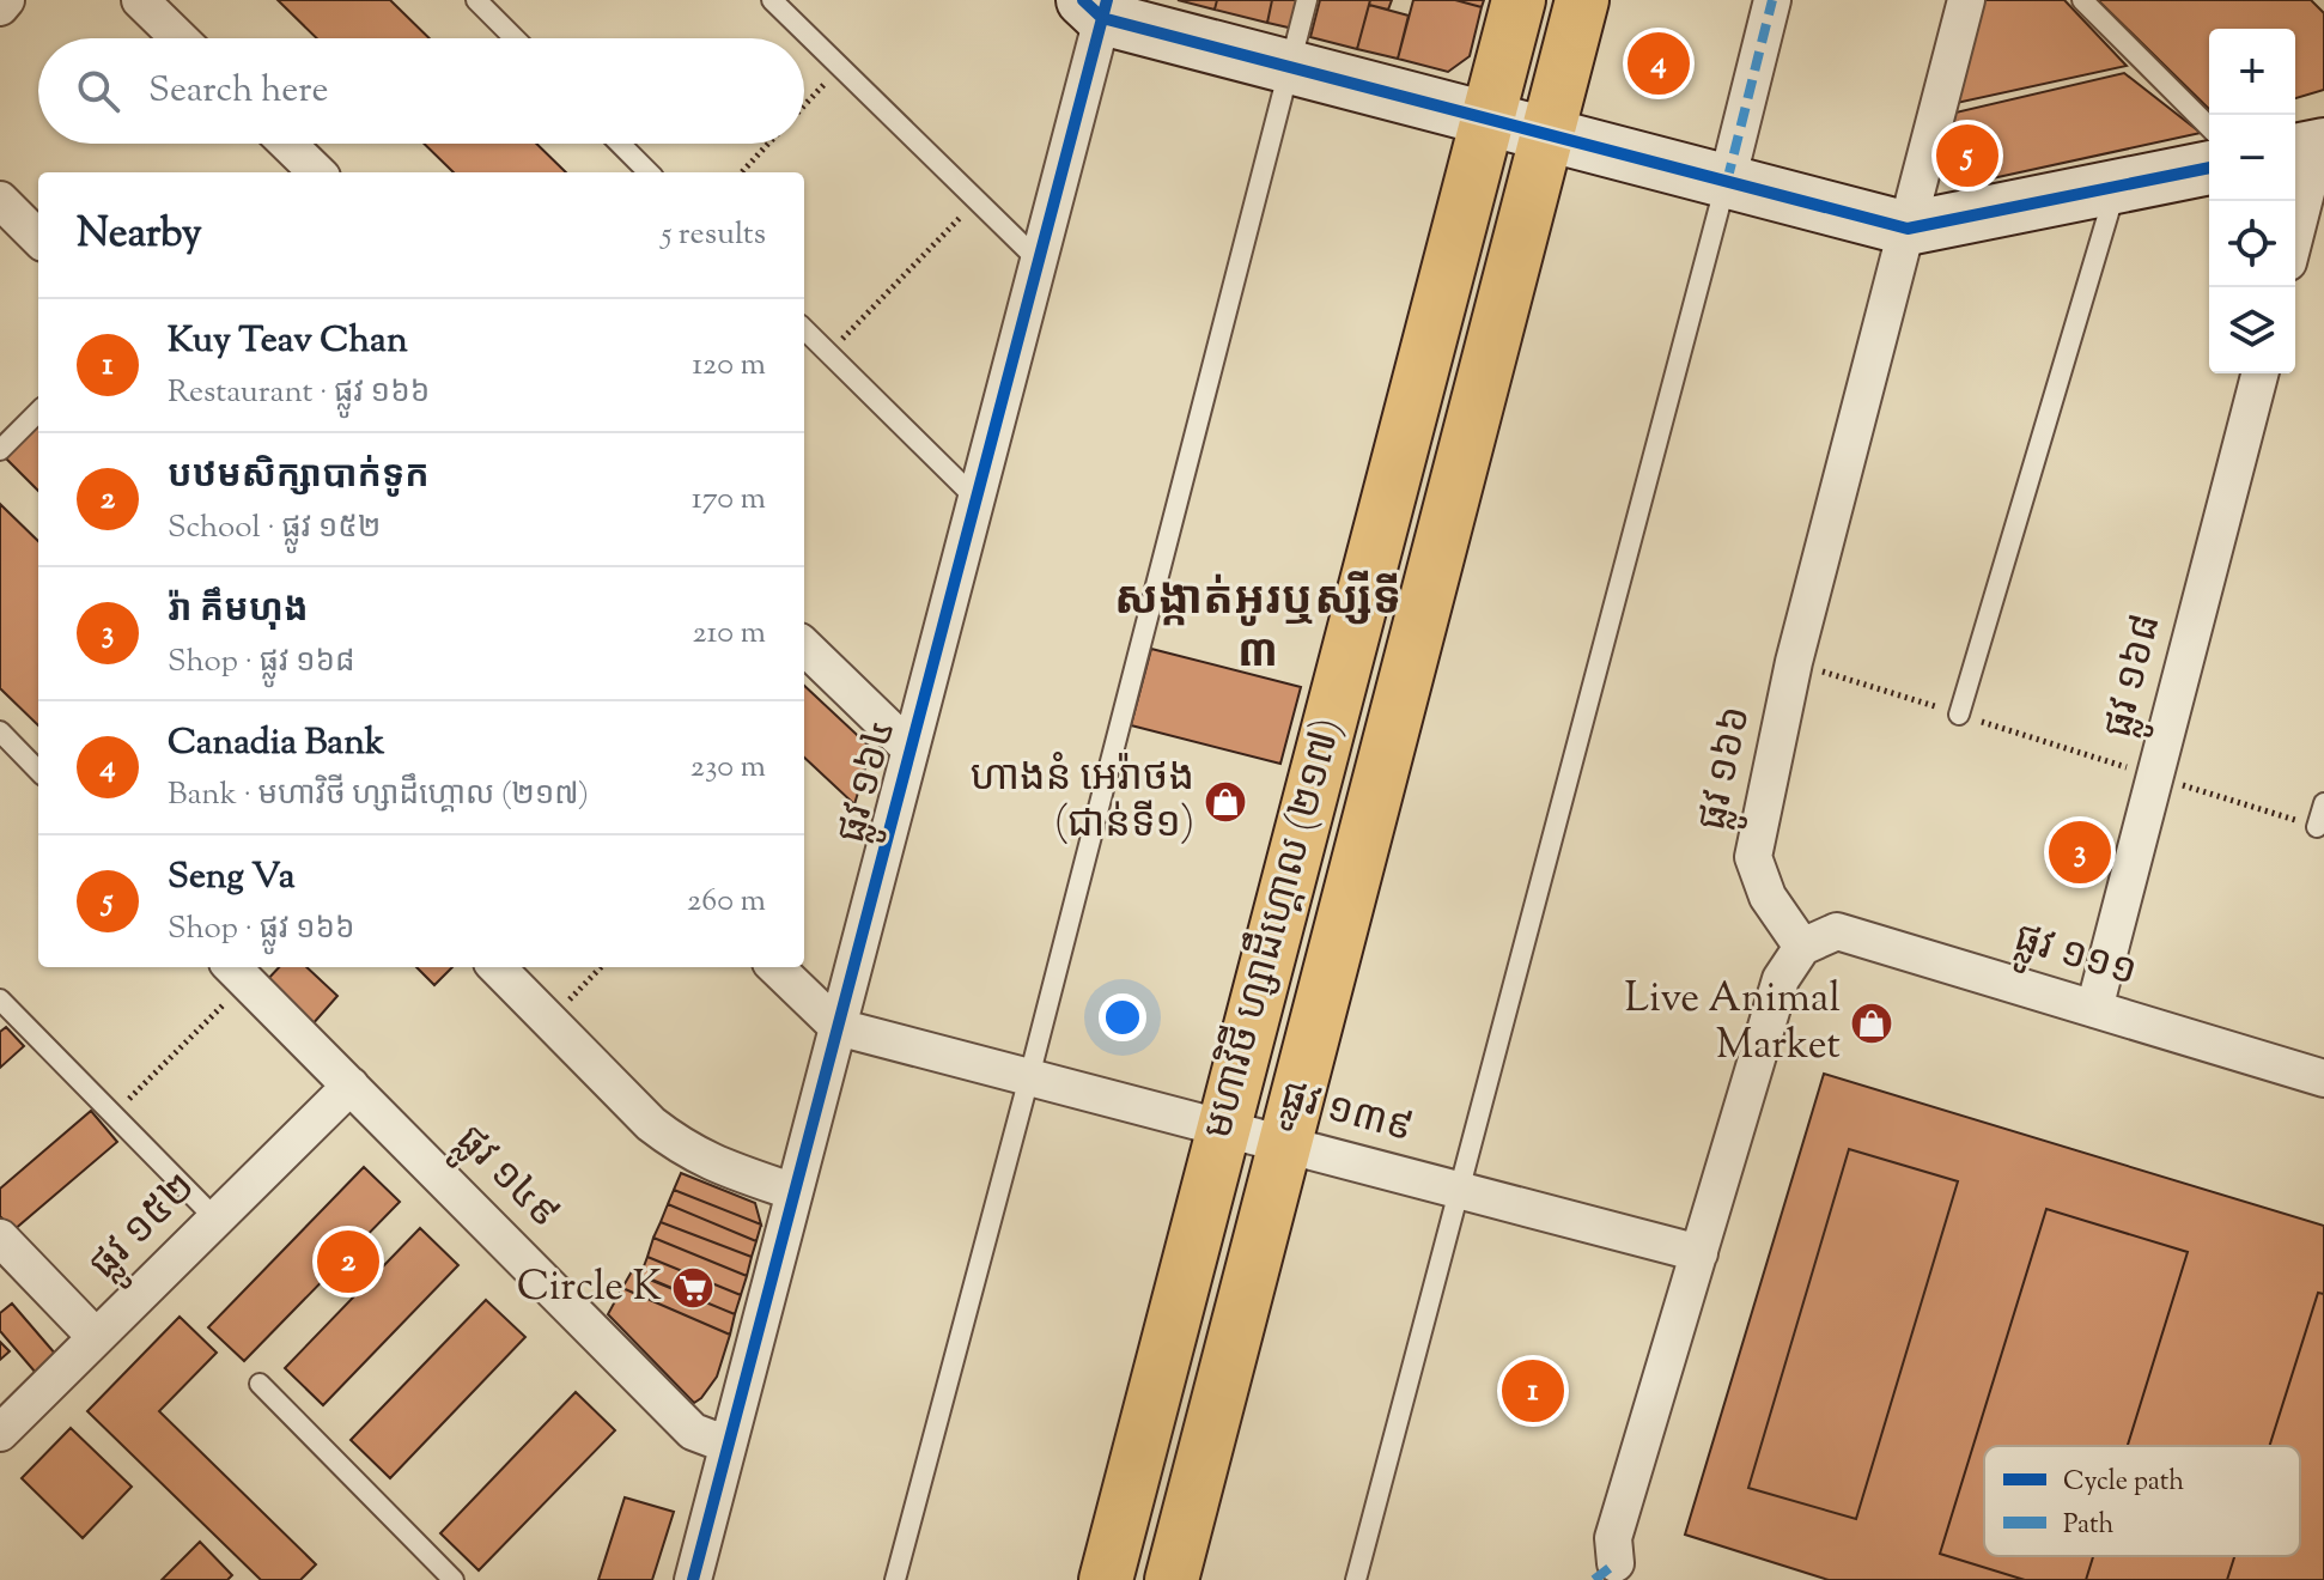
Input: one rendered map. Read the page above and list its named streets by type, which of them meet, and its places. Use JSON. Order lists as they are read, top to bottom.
{
  "streets": {
    "main road": ["មហាវិថី ហ្សាដឹហ្គោល (២១៧)"],
    "street": [
      "ផ្លូវ ១៦៨",
      "ផ្លូវ ១៦៦",
      "ផ្លូវ ១៦៤",
      "ផ្លូវ ១១១",
      "ផ្លូវ ១៣៩",
      "ផ្លូវ ១៤៩",
      "ផ្លូវ ១៥២"
    ]
  },
  "crossings": [
    ["ផ្លូវ ១៦៨", "ផ្លូវ ១១១"],
    ["ផ្លូវ ១៦៦", "ផ្លូវ ១១១"],
    ["ផ្លូវ ១៦៤", "ផ្លូវ ១៣៩"],
    ["ផ្លូវ ១៦៤", "ផ្លូវ ១៤៩"],
    ["មហាវិថី ហ្សាដឹហ្គោល (២១៧)", "ផ្លូវ ១៣៩"],
    ["ផ្លូវ ១៤៩", "ផ្លូវ ១៥២"]
  ],
  "districts": ["សង្កាត់អូរឬស្សីទី ៣"],
  "places": {
    "shop": ["ហាងនំ អេរ៉ាថង (ជាន់ទី១)", "Live Animal Market"],
    "supermarket": ["Circle K"]
  },
  "legend": ["Cycle path", "Path"],
  "page": {
    "pins": [
      "4",
      "5",
      "3",
      "2",
      "1"
    ],
    "map_buttons": ["+", "−"],
    "search": "Search here",
    "heading": ["Nearby", "5 results"],
    "list": [
      {
        "mark": "1",
        "name": "Kuy Teav Chan",
        "note": "Restaurant · ផ្លូវ ១៦៦",
        "value": "120 m"
      },
      {
        "mark": "2",
        "name": "បឋមសិក្សាបាក់ទូក",
        "note": "School · ផ្លូវ ១៥២",
        "value": "170 m"
      },
      {
        "mark": "3",
        "name": "រ៉ា គឹមហុង",
        "note": "Shop · ផ្លូវ ១៦៨",
        "value": "210 m"
      },
      {
        "mark": "4",
        "name": "Canadia Bank",
        "note": "Bank · មហាវិថី ហ្សាដឹហ្គោល (២១៧)",
        "value": "230 m"
      },
      {
        "mark": "5",
        "name": "Seng Va",
        "note": "Shop · ផ្លូវ ១៦៦",
        "value": "260 m"
      }
    ]
  }
}
